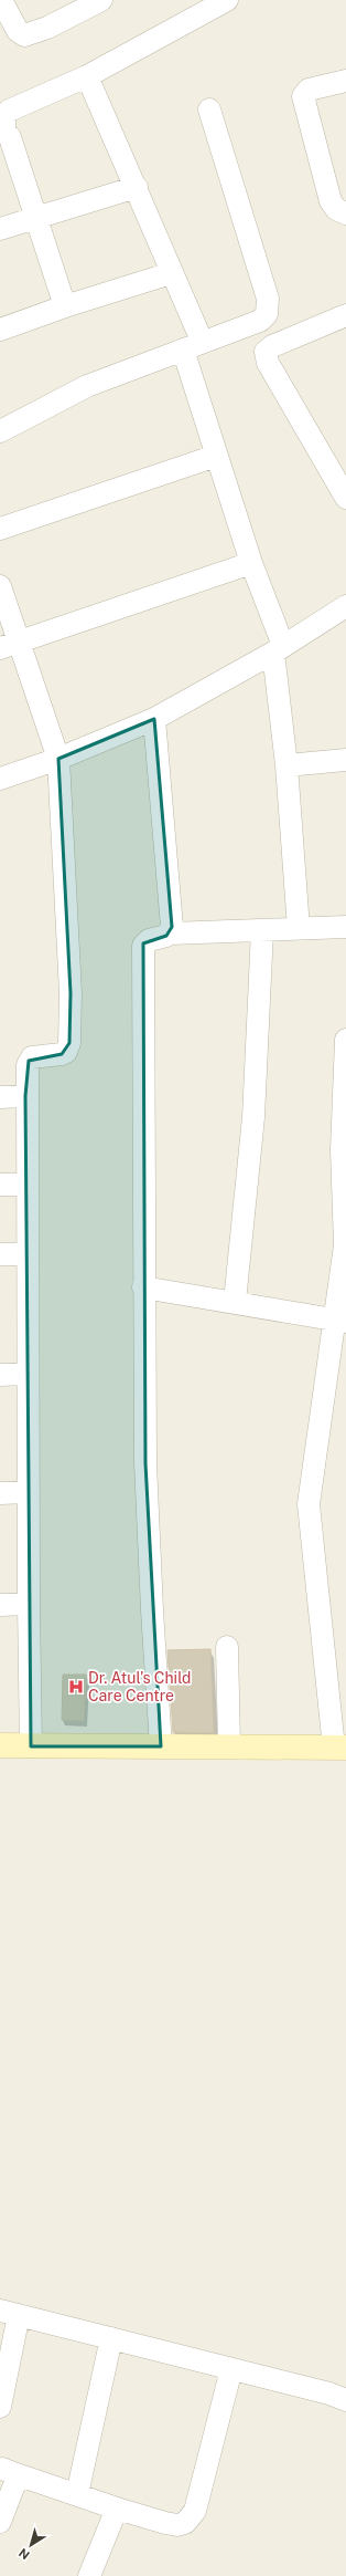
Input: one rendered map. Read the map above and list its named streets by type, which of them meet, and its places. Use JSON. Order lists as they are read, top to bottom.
{
  "places": {
    "hospital": ["Dr. Atul's Child Care Centre"]
  },
  "north": "bottom left"
}
